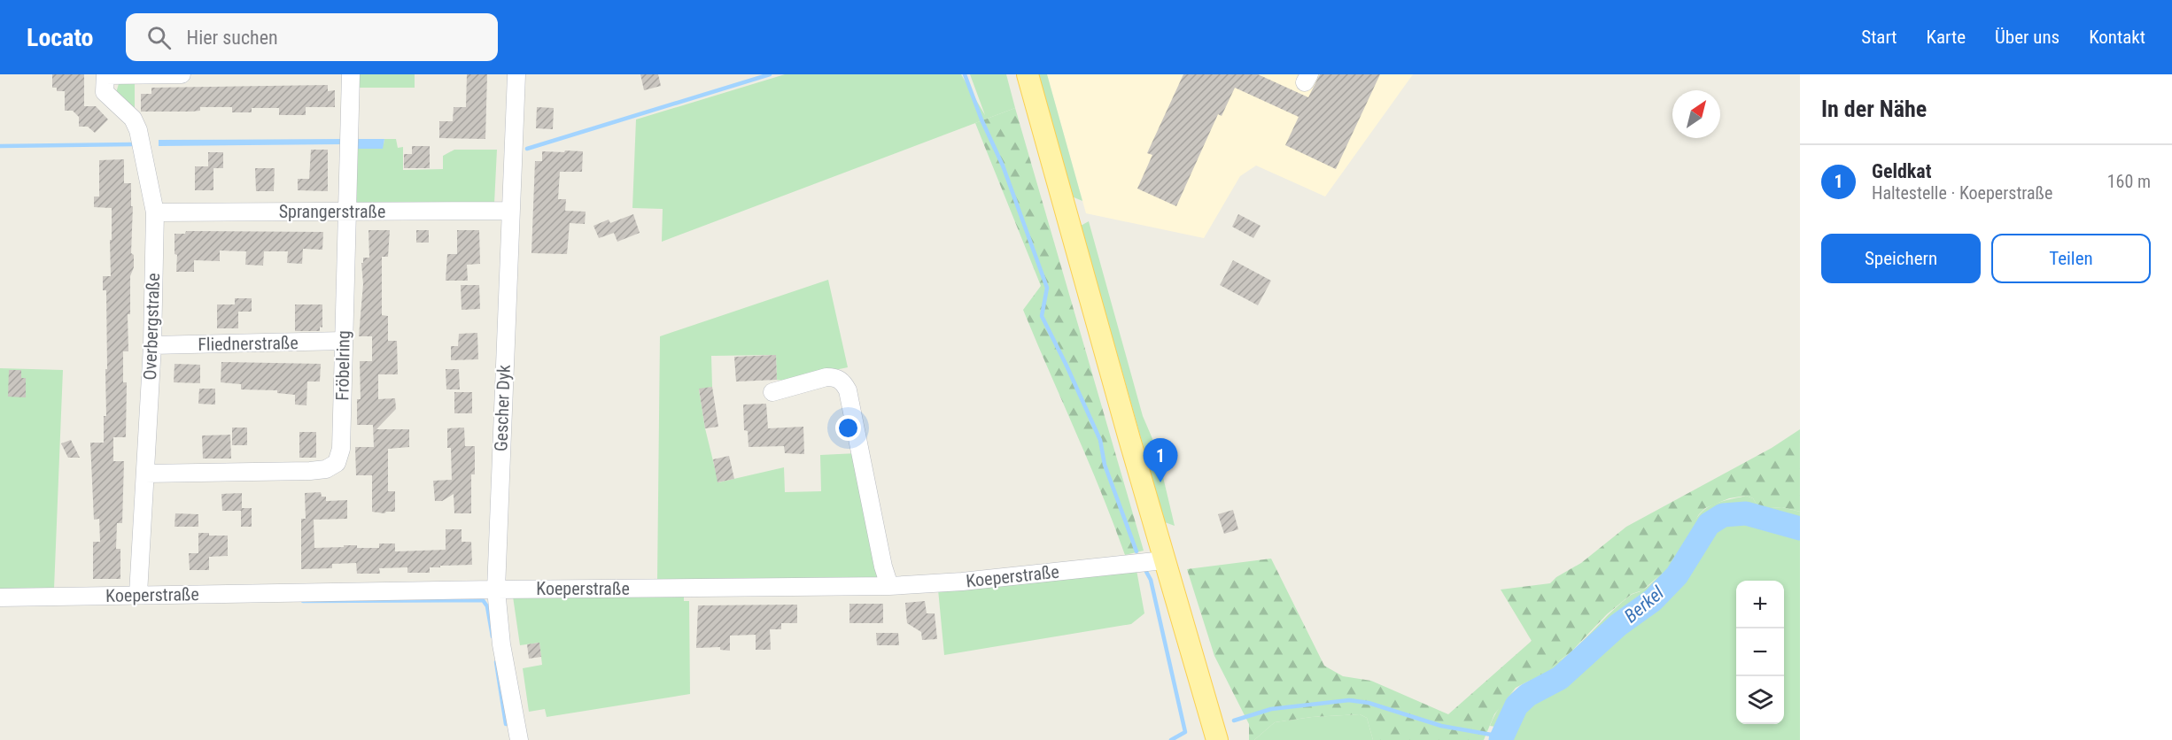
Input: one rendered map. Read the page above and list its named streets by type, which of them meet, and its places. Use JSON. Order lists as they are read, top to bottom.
{
  "streets": {
    "street": [
      "Sprangerstraße",
      "Overbergstraße",
      "Fliednerstraße",
      "Fröbelring",
      "Gescher Dyk",
      "Koeperstraße"
    ]
  },
  "crossings": [
    ["Sprangerstraße", "Overbergstraße"],
    ["Sprangerstraße", "Fröbelring"],
    ["Sprangerstraße", "Gescher Dyk"],
    ["Overbergstraße", "Fliednerstraße"],
    ["Overbergstraße", "Fröbelring"],
    ["Overbergstraße", "Koeperstraße"],
    ["Fliednerstraße", "Fröbelring"],
    ["Gescher Dyk", "Koeperstraße"]
  ],
  "water": ["Berkel"],
  "north": "top right",
  "page": {
    "header": "Locato",
    "search": "Hier suchen",
    "nav": [
      "Start",
      "Karte",
      "Über uns",
      "Kontakt"
    ],
    "heading": "In der Nähe",
    "list": [
      {
        "mark": "1",
        "name": "Geldkat",
        "note": "Haltestelle · Koeperstraße",
        "value": "160 m"
      }
    ],
    "buttons": ["Speichern", "Teilen"],
    "pins": "1",
    "map_buttons": ["+", "−"]
  }
}
